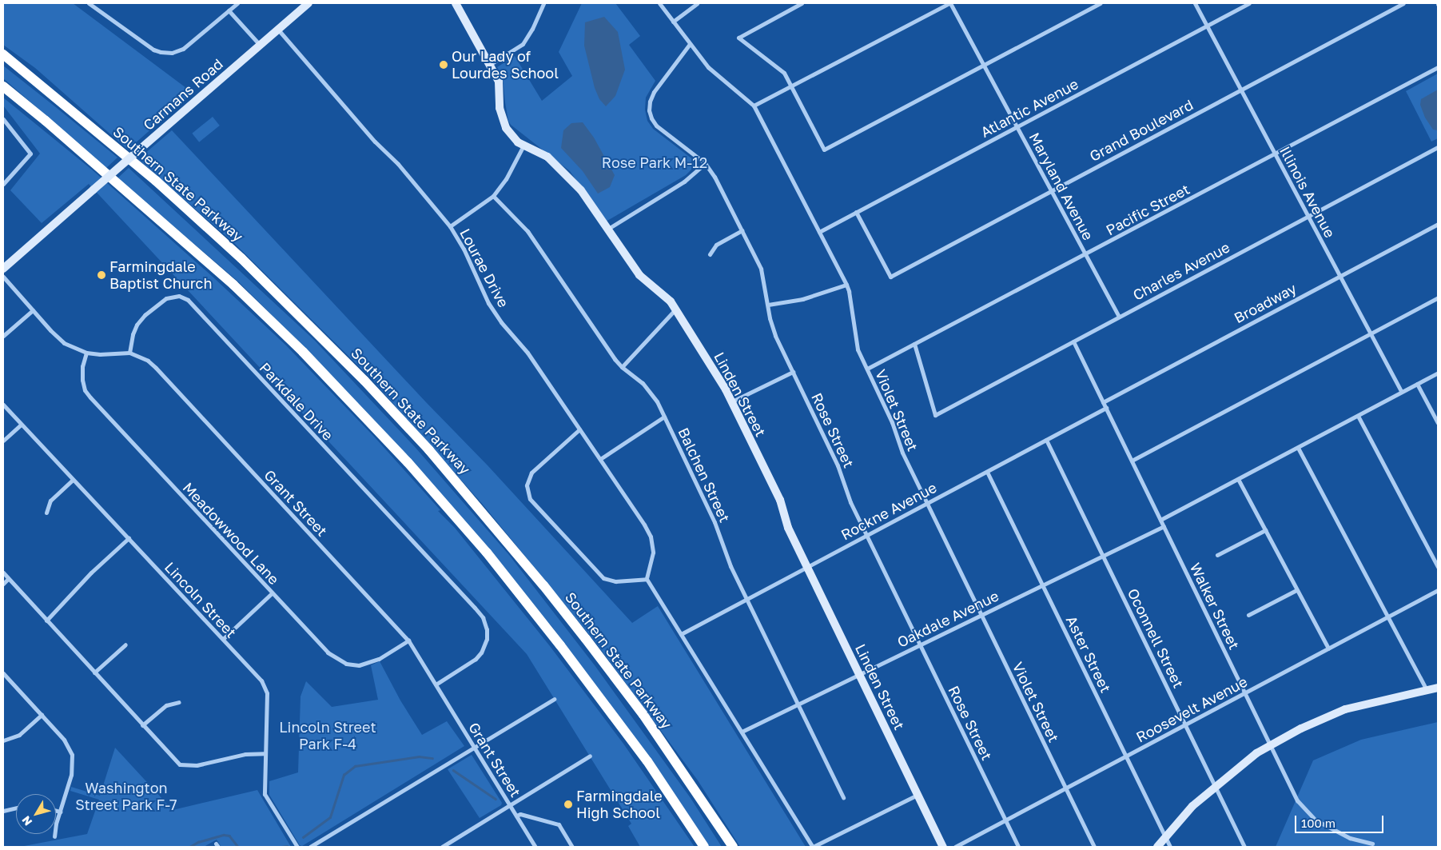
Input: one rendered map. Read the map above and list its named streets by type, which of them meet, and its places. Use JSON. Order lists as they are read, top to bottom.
{
  "streets": {
    "highway": ["Southern State Parkway"],
    "street": [
      "Carmans Road",
      "Atlantic Avenue",
      "Grand Boulevard",
      "Maryland Avenue",
      "Illinois Avenue",
      "Pacific Street",
      "Lourae Drive",
      "Charles Avenue",
      "Broadway",
      "Linden Street",
      "Parkdale Drive",
      "Violet Street",
      "Rose Street",
      "Balchen Street",
      "Grant Street",
      "Rockne Avenue",
      "Meadowwood Lane",
      "Lincoln Street",
      "Walker Street",
      "Oakdale Avenue",
      "Oconnell Street",
      "Aster Street",
      "Roosevelt Avenue"
    ]
  },
  "crossings": [
    ["Carmans Road", "Lourae Drive"],
    ["Atlantic Avenue", "Grand Boulevard"],
    ["Atlantic Avenue", "Maryland Avenue"],
    ["Atlantic Avenue", "Illinois Avenue"],
    ["Atlantic Avenue", "Violet Street"],
    ["Grand Boulevard", "Maryland Avenue"],
    ["Grand Boulevard", "Illinois Avenue"],
    ["Maryland Avenue", "Pacific Street"],
    ["Maryland Avenue", "Charles Avenue"],
    ["Illinois Avenue", "Pacific Street"],
    ["Illinois Avenue", "Charles Avenue"],
    ["Illinois Avenue", "Broadway"],
    ["Pacific Street", "Charles Avenue"],
    ["Pacific Street", "Violet Street"],
    ["Charles Avenue", "Walker Street"],
    ["Broadway", "Walker Street"],
    ["Linden Street", "Rockne Avenue"],
    ["Linden Street", "Oakdale Avenue"],
    ["Parkdale Drive", "Grant Street"],
    ["Violet Street", "Rose Street"],
    ["Violet Street", "Rockne Avenue"],
    ["Violet Street", "Oakdale Avenue"],
    ["Violet Street", "Roosevelt Avenue"],
    ["Rose Street", "Rockne Avenue"],
    ["Rose Street", "Oakdale Avenue"],
    ["Rose Street", "Roosevelt Avenue"],
    ["Balchen Street", "Rockne Avenue"],
    ["Balchen Street", "Oakdale Avenue"],
    ["Grant Street", "Meadowwood Lane"],
    ["Rockne Avenue", "Walker Street"],
    ["Rockne Avenue", "Oconnell Street"],
    ["Rockne Avenue", "Aster Street"],
    ["Walker Street", "Oakdale Avenue"],
    ["Walker Street", "Roosevelt Avenue"],
    ["Oakdale Avenue", "Oconnell Street"],
    ["Oakdale Avenue", "Aster Street"],
    ["Oconnell Street", "Roosevelt Avenue"],
    ["Aster Street", "Roosevelt Avenue"]
  ],
  "parks": ["Rose Park M-12", "Lincoln Street Park F-4", "Washington Street Park F-7"],
  "places": ["Our Lady of Lourdes School", "Farmingdale Baptist Church", "Farmingdale High School"],
  "scale_bar": "100 m",
  "north": "bottom left"
}
